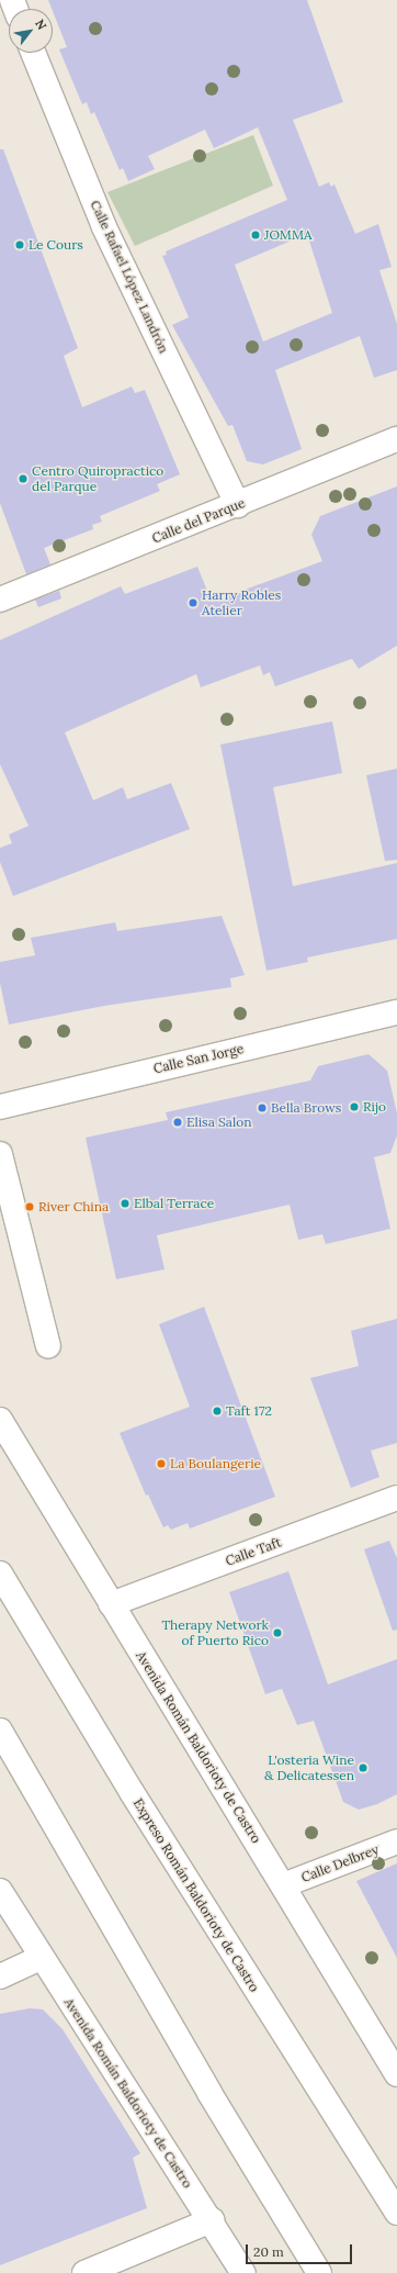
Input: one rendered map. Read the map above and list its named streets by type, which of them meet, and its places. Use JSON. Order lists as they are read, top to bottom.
{
  "streets": {
    "main road": [
      "Calle Rafael López Landrón",
      "Calle del Parque",
      "Calle San Jorge",
      "Calle Taft",
      "Avenida Román Baldorioty de Castro",
      "Calle Delbrey",
      "Expreso Román Baldorioty de Castro"
    ]
  },
  "crossings": [
    ["Calle Rafael López Landrón", "Calle del Parque"],
    ["Calle Taft", "Avenida Román Baldorioty de Castro"],
    ["Avenida Román Baldorioty de Castro", "Calle Delbrey"]
  ],
  "places": [
    "JOMMA",
    "Le Cours",
    "Centro Quiropractico del Parque",
    "Harry Robles Atelier",
    "Rijo",
    "Bella Brows",
    "Elisa Salon",
    "Elbal Terrace",
    "River China",
    "Taft 172",
    "La Boulangerie",
    "Therapy Network of Puerto Rico",
    "L'osteria Wine & Delicatessen"
  ],
  "scale_bar": "20 m",
  "north": "top right"
}
